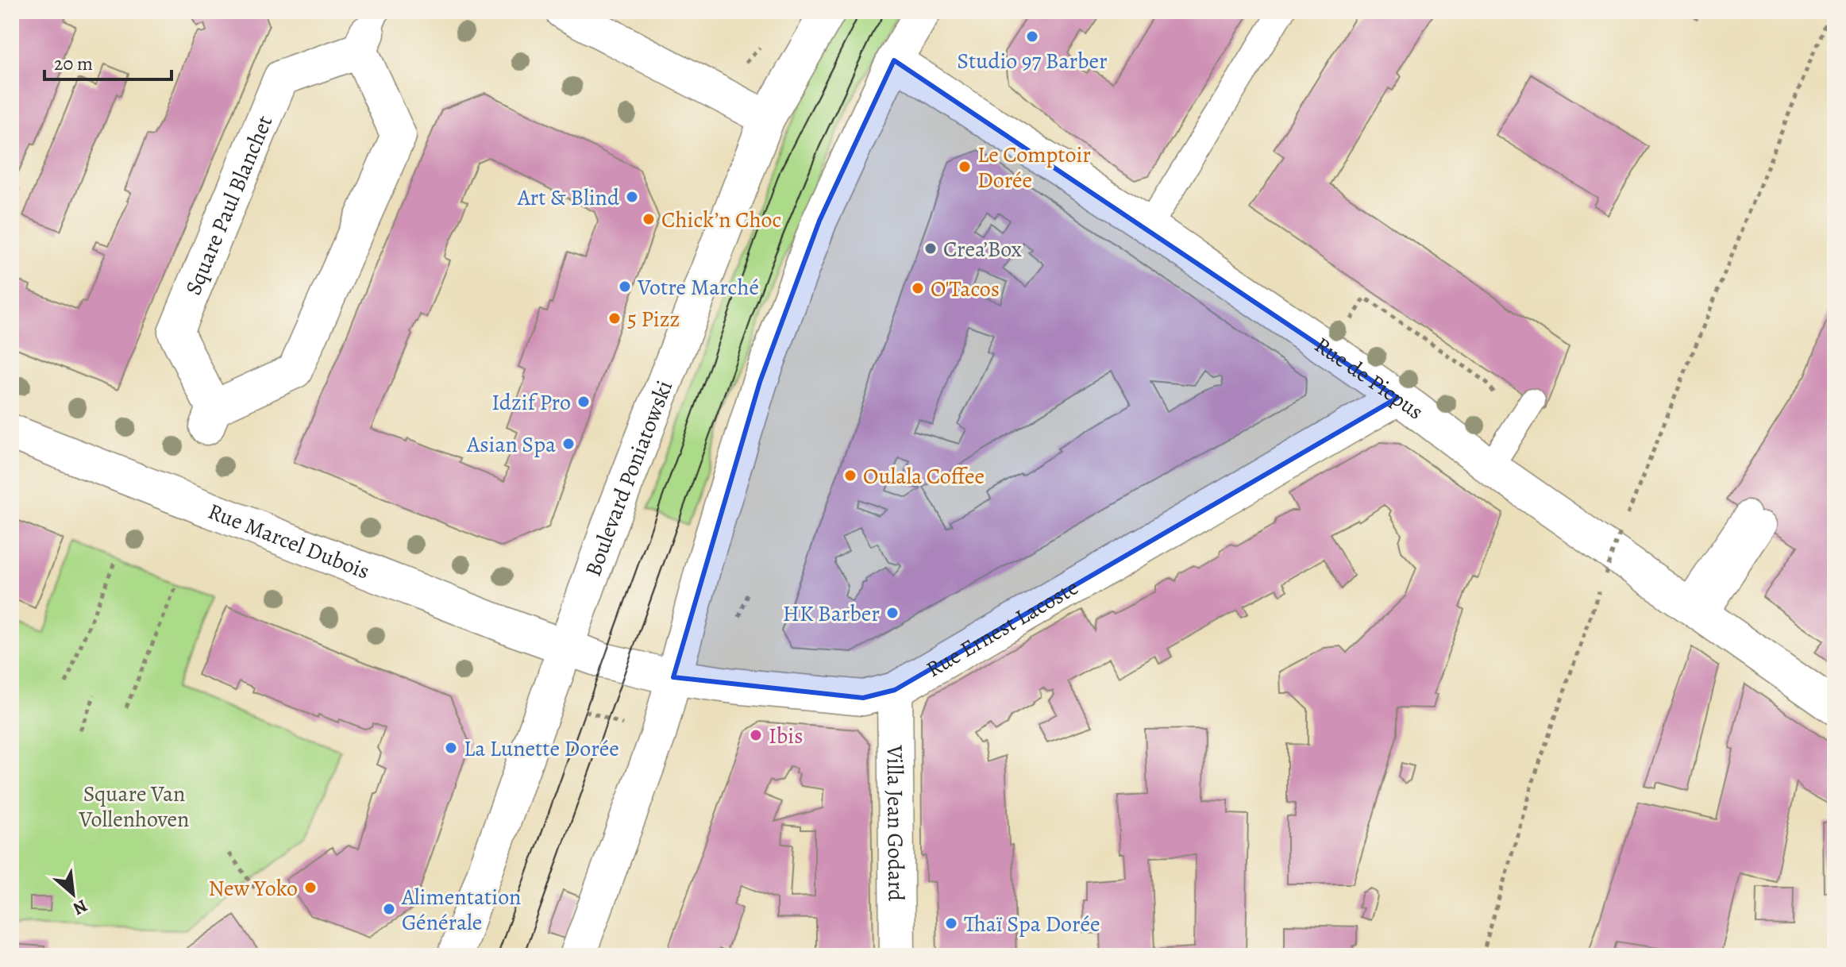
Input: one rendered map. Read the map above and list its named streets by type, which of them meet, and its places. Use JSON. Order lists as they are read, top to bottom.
{
  "streets": {
    "street": [
      "Square Paul Blanchet",
      "Rue de Picpus",
      "Boulevard Poniatowski",
      "Rue Marcel Dubois",
      "Rue Ernest Lacoste",
      "Villa Jean Godard"
    ]
  },
  "crossings": [
    ["Rue de Picpus", "Rue Ernest Lacoste"],
    ["Boulevard Poniatowski", "Rue Marcel Dubois"],
    ["Boulevard Poniatowski", "Rue Ernest Lacoste"],
    ["Rue Marcel Dubois", "Rue Ernest Lacoste"],
    ["Rue Ernest Lacoste", "Villa Jean Godard"]
  ],
  "parks": ["Square Van Vollenhoven"],
  "places": [
    "Studio 97 Barber",
    "Le Comptoir Dorée",
    "Art & Blind",
    "Chick’n Choc",
    "Crea’Box",
    "Votre Marché",
    "O'Tacos",
    "5 Pizz",
    "Idzif Pro",
    "Asian Spa",
    "Oulala Coffee",
    "HK Barber",
    "Ibis",
    "La Lunette Dorée",
    "New Yoko",
    "Alimentation Générale",
    "Thaï Spa Dorée"
  ],
  "scale_bar": "20 m",
  "north": "bottom right"
}
